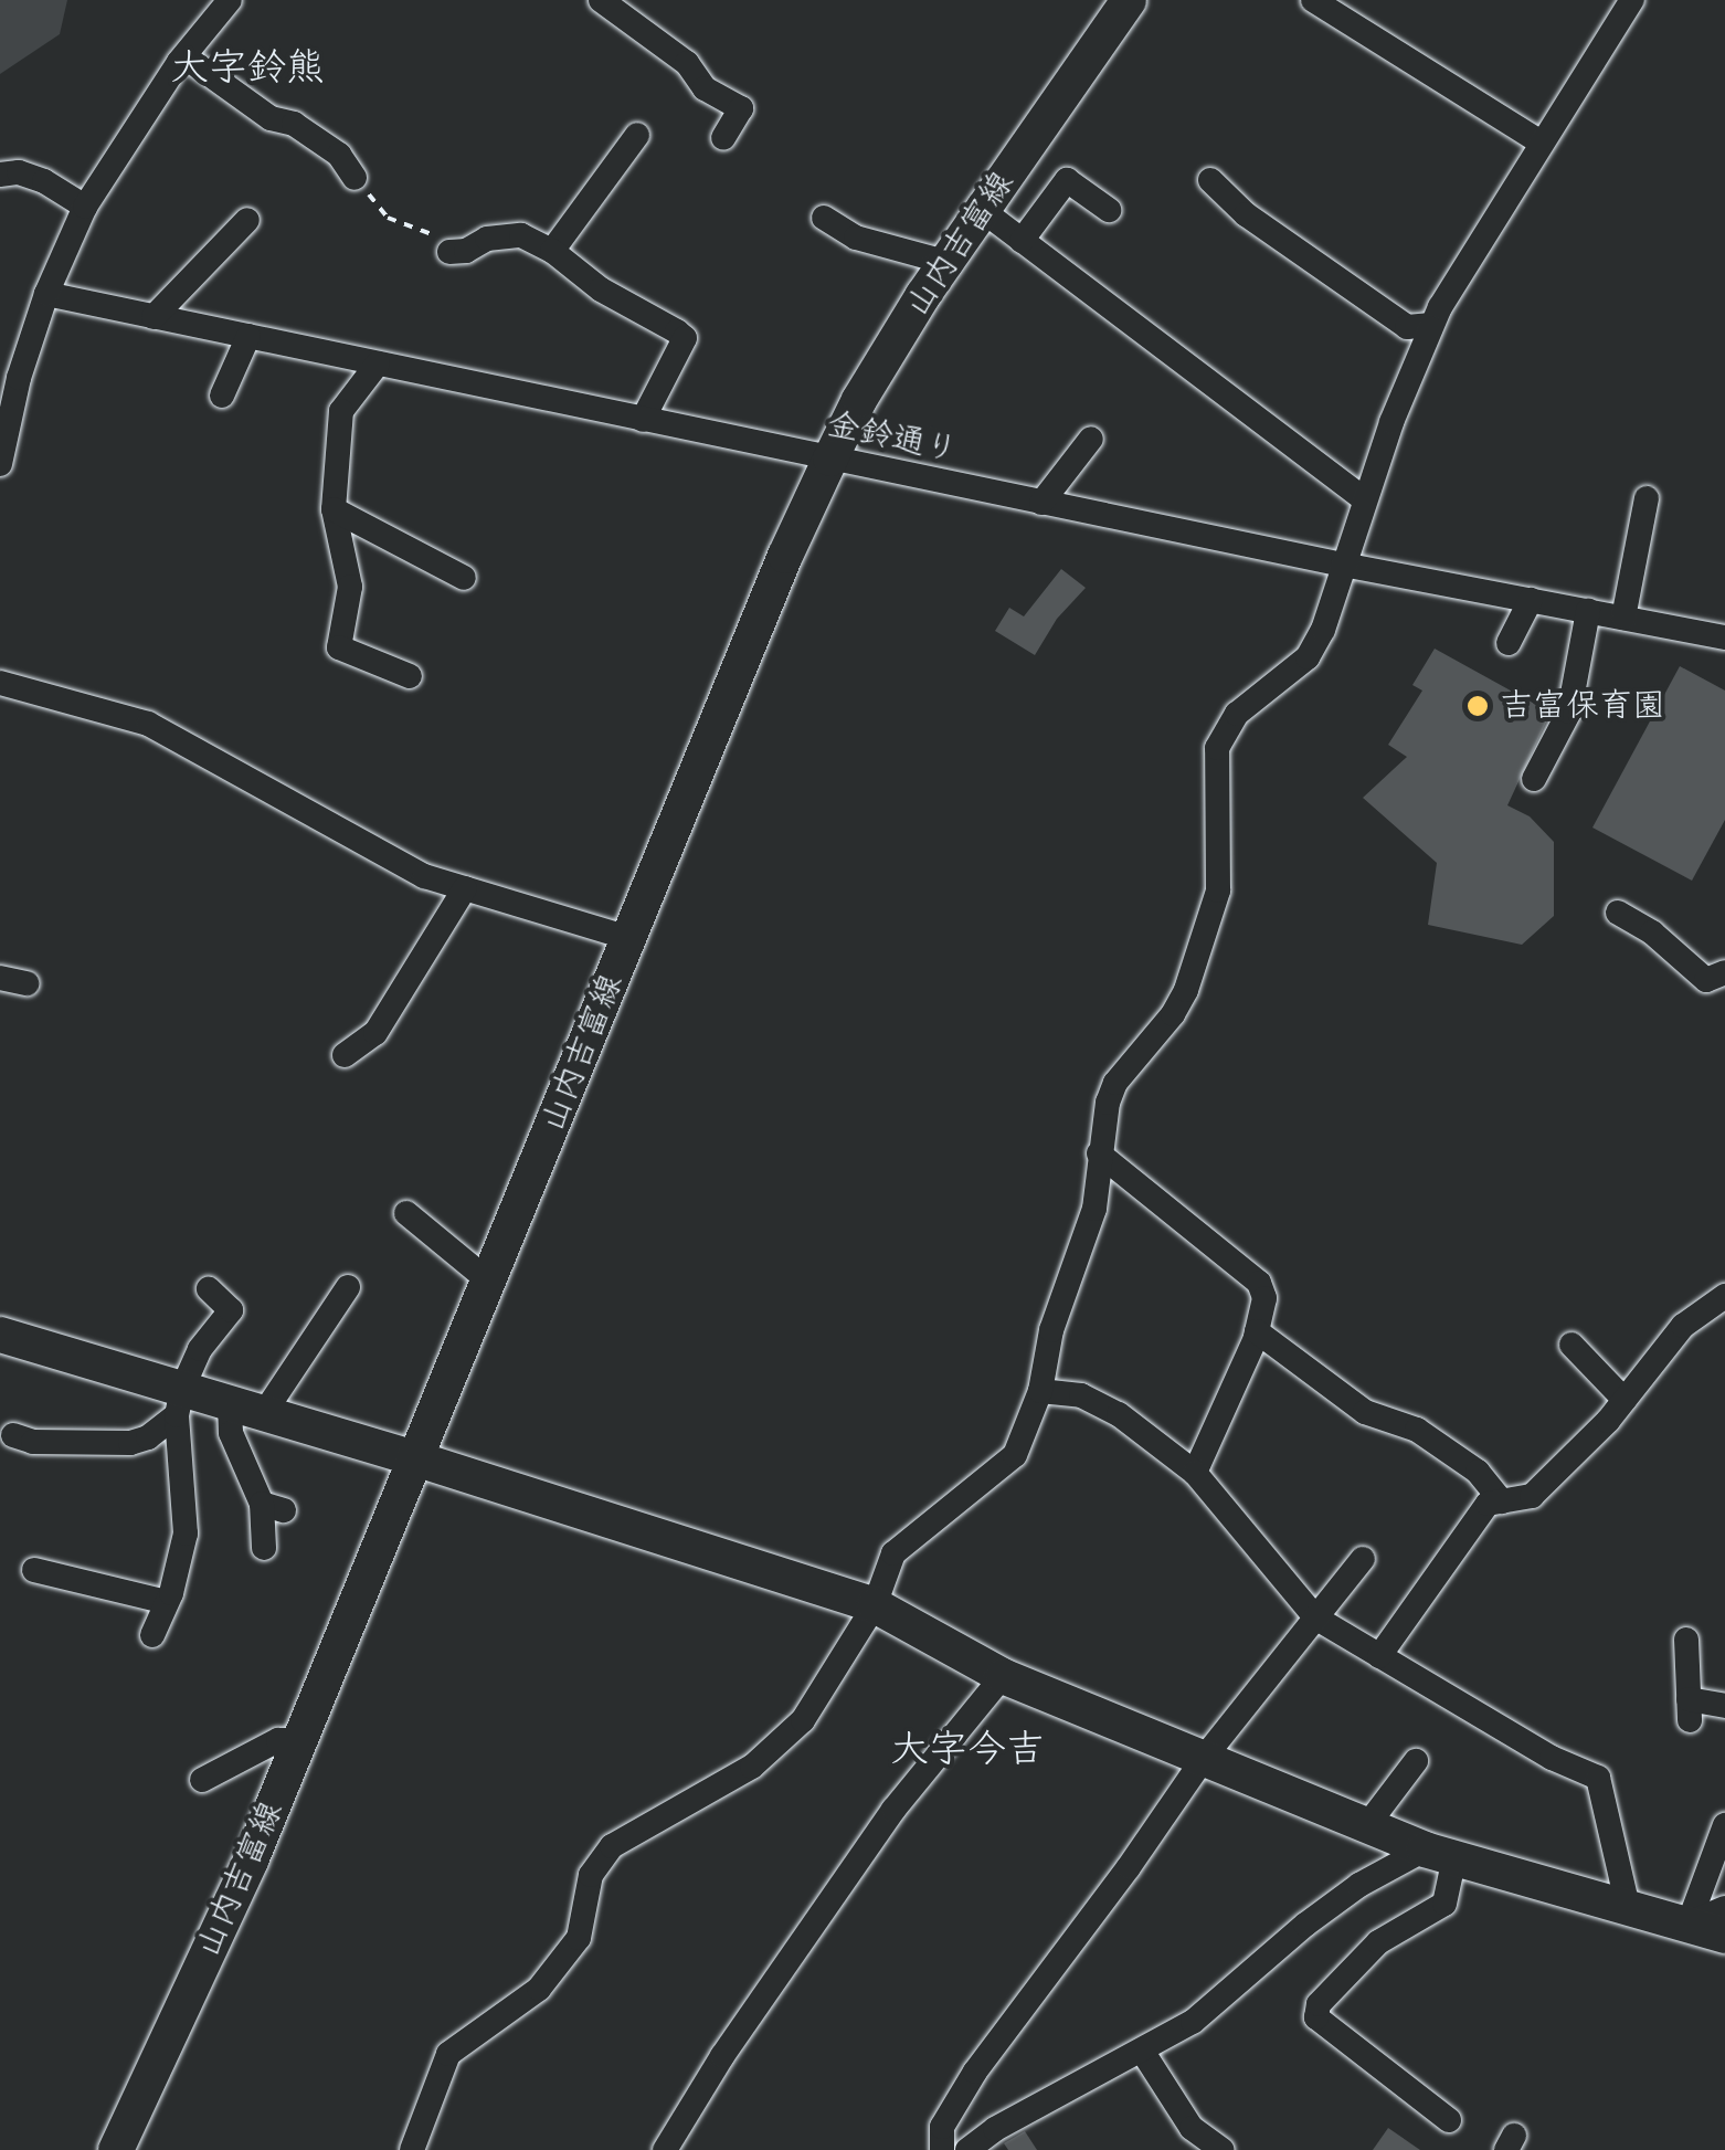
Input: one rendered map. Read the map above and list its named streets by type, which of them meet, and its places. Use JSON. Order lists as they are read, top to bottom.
{
  "streets": {
    "main road": ["山内吉富線"],
    "street": ["金鈴通り"]
  },
  "crossings": [
    ["山内吉富線", "金鈴通り"]
  ],
  "districts": ["大字鈴熊", "大字今吉"],
  "places": ["吉富保育園"]
}
